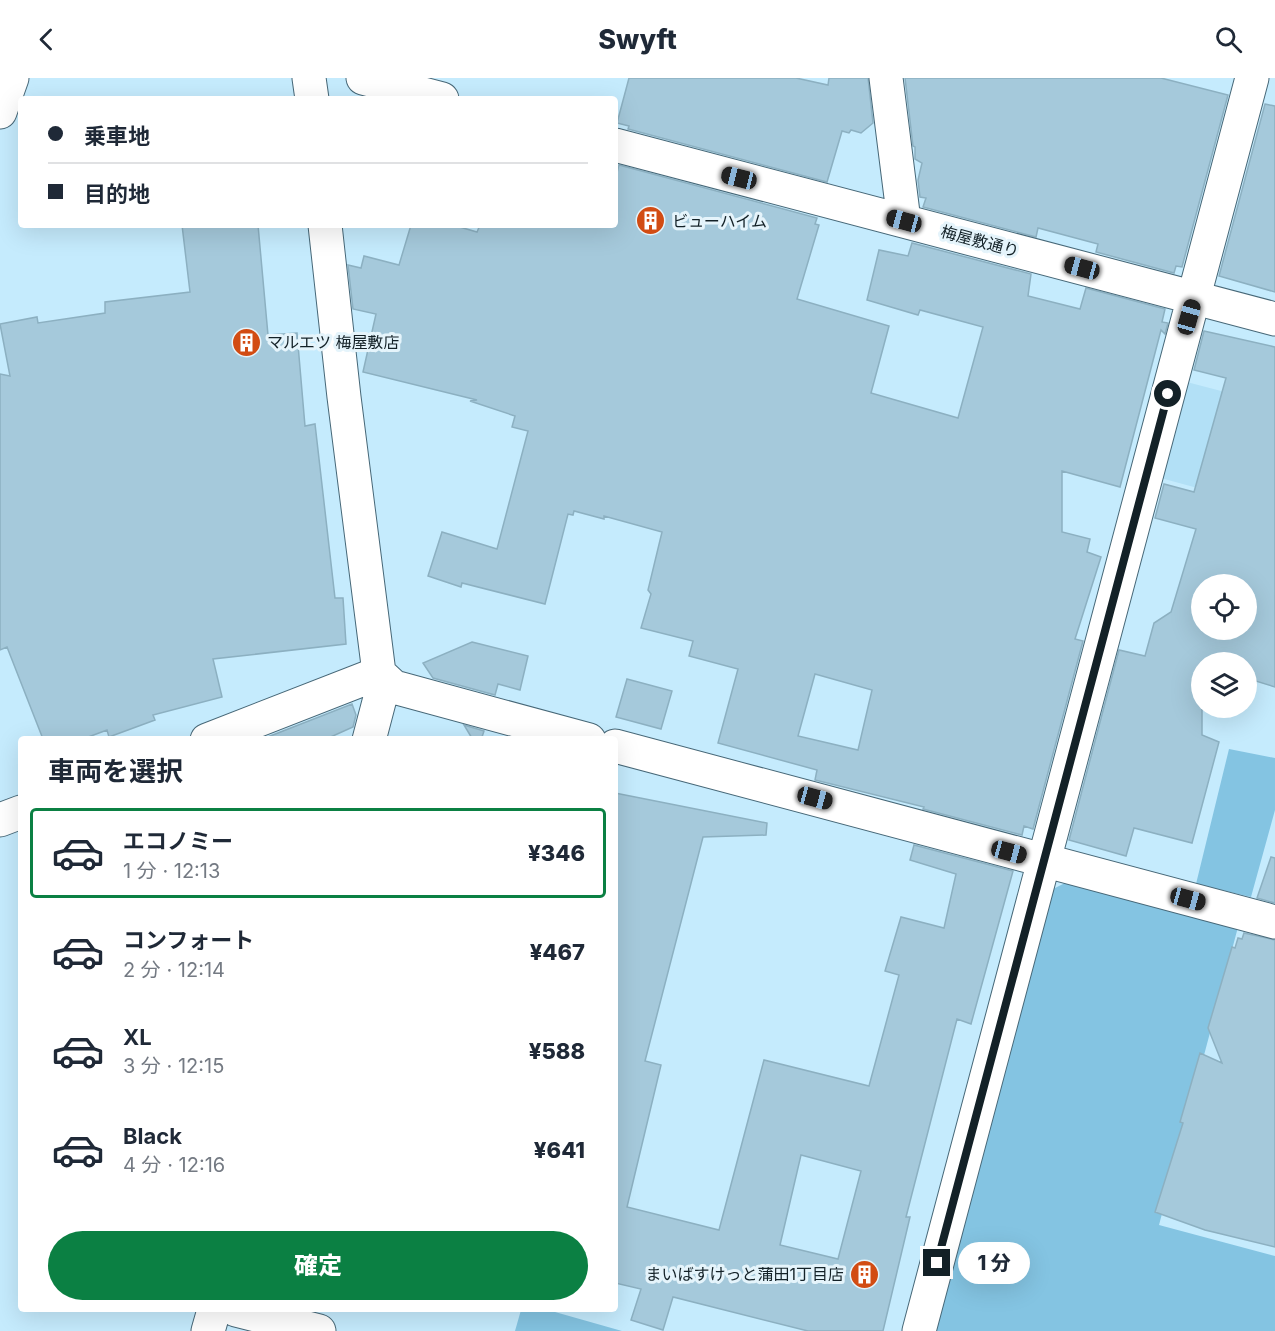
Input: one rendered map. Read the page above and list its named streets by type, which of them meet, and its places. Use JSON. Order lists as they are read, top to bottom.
{
  "streets": {
    "street": ["梅屋敷通り"]
  },
  "places": {
    "building": ["ビューハイム", "マルエツ 梅屋敷店", "まいばすけっと蒲田1丁目店"]
  },
  "page": {
    "header": "Swyft",
    "banner": ["乗車地", "目的地"],
    "heading": "車両を選択",
    "list": [
      {
        "name": "エコノミー",
        "note": "1 分 · 12:13",
        "value": "¥346"
      },
      {
        "name": "コンフォート",
        "note": "2 分 · 12:14",
        "value": "¥467"
      },
      {
        "name": "XL",
        "note": "3 分 · 12:15",
        "value": "¥588"
      },
      {
        "name": "Black",
        "note": "4 分 · 12:16",
        "value": "¥641"
      }
    ],
    "buttons": "確定",
    "bubble": "1 分"
  }
}
